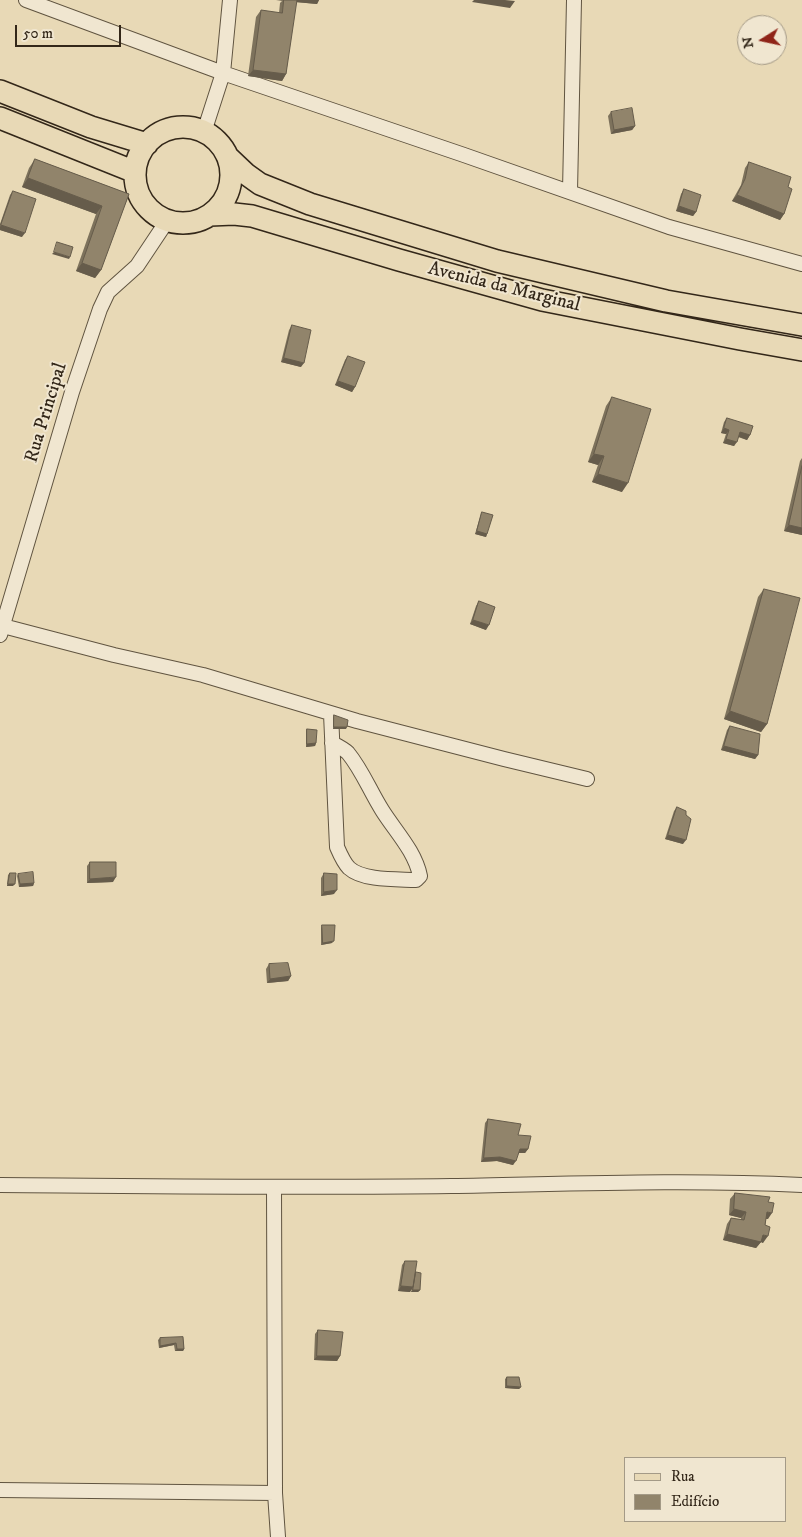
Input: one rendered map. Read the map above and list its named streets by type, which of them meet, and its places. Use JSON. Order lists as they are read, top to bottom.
{
  "streets": {
    "main road": ["Avenida da Marginal"],
    "street": ["Rua Principal"]
  },
  "crossings": [
    ["Avenida da Marginal", "Rua Principal"]
  ],
  "legend": ["Rua", "Edifício"],
  "scale_bar": "50 m",
  "north": "left"
}
